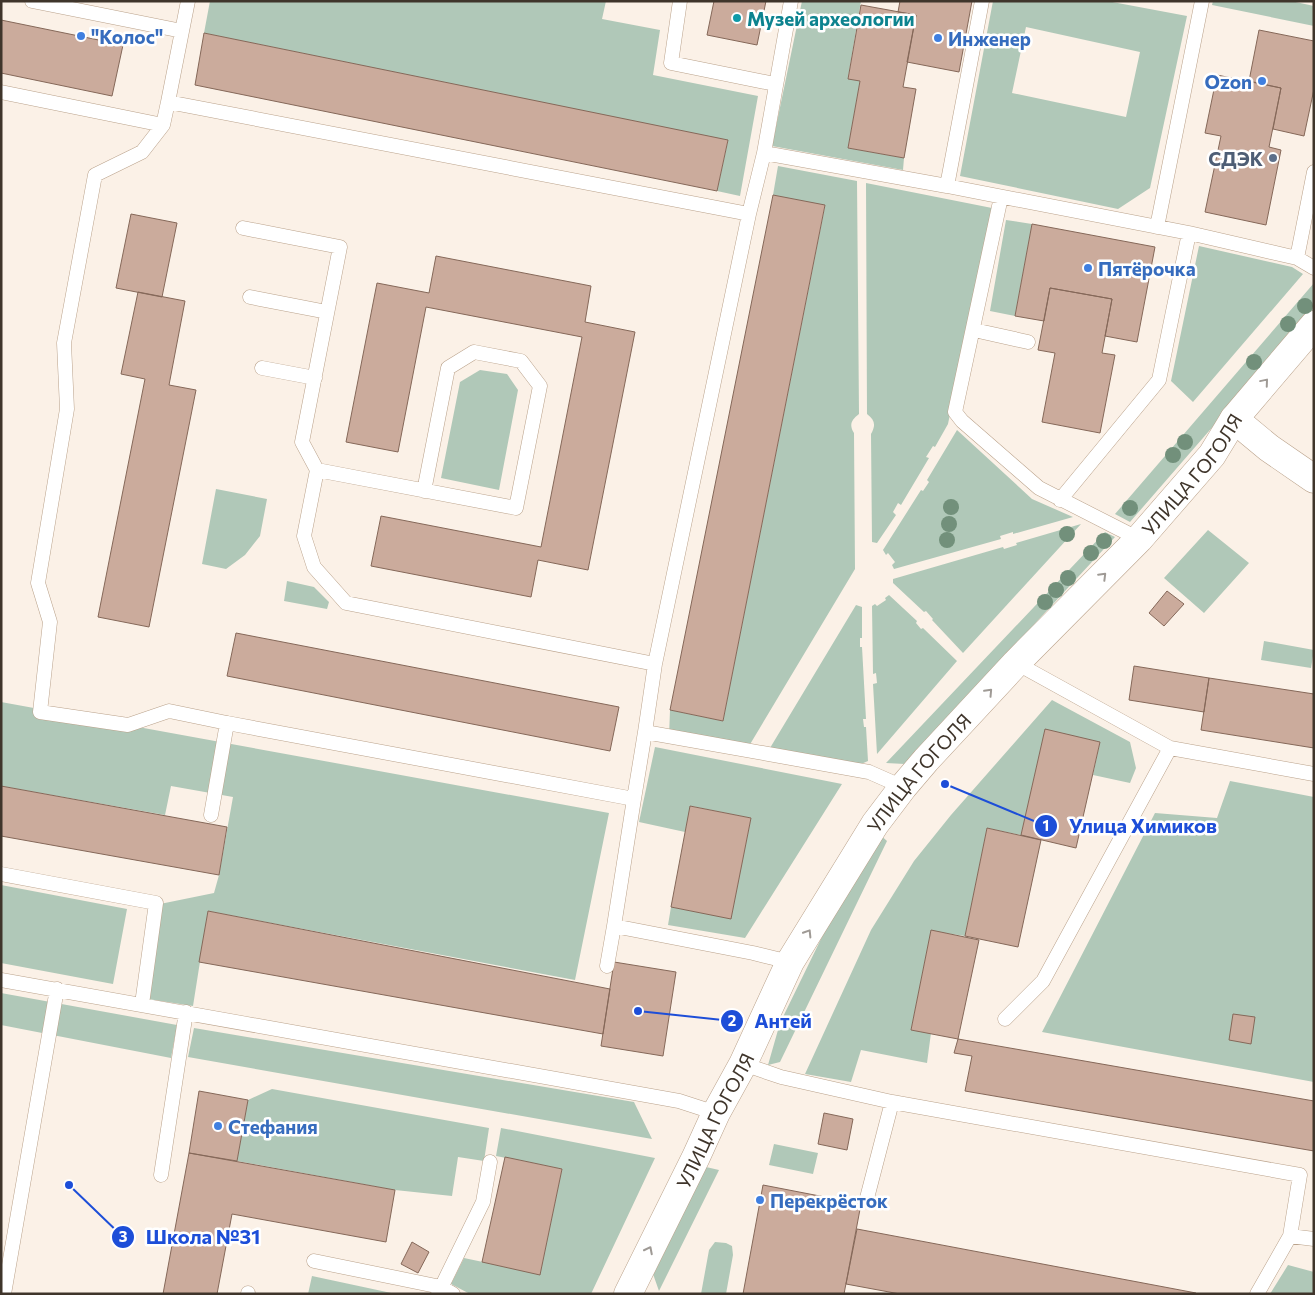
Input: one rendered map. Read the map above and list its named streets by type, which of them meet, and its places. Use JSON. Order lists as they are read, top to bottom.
{
  "streets": {
    "street": ["УЛИЦА ГОГОЛЯ"]
  },
  "one_way": ["УЛИЦА ГОГОЛЯ"],
  "places": [
    "Музей археологии",
    "\"Колос\"",
    "Инженер",
    "Ozon",
    "СДЭК",
    "Пятёрочка",
    "Улица Химиков",
    "Антей",
    "Стефания",
    "Школа №31",
    "Перекрёсток"
  ]
}
